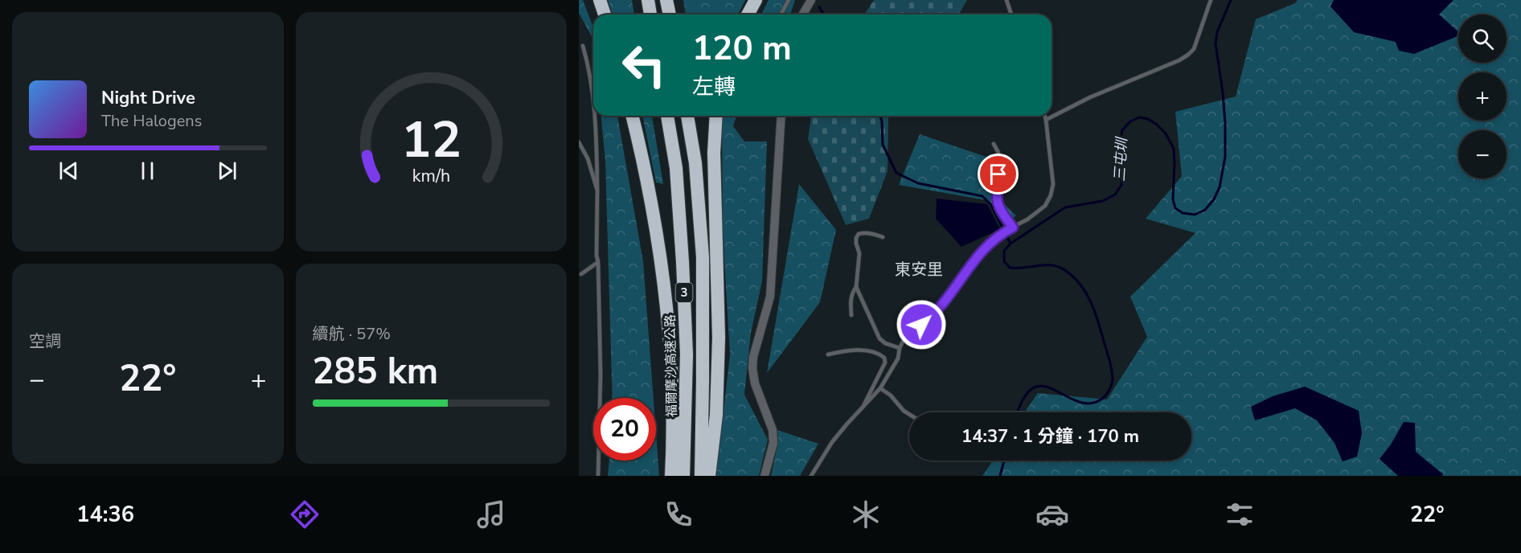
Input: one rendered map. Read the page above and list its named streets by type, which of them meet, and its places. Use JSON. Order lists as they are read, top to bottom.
{
  "streets": {
    "highway": ["3", "福爾摩沙高速公路"]
  },
  "districts": ["東安里"],
  "water": ["三屯圳"],
  "page": {
    "map_buttons": ["+", "−"],
    "turn": ["120 m", "左轉"],
    "song": ["Night Drive", "The Halogens"],
    "tile": [
      "空調",
      ["續航 · 57%", "285 km"]
    ],
    "heat": ["−", "22°", "+"],
    "limit": "20",
    "trip": "14:37 · 1 分鐘 · 170 m",
    "tabs": ["14:36", "22°"],
    "gauge": ["12", "km/h"]
  }
}
